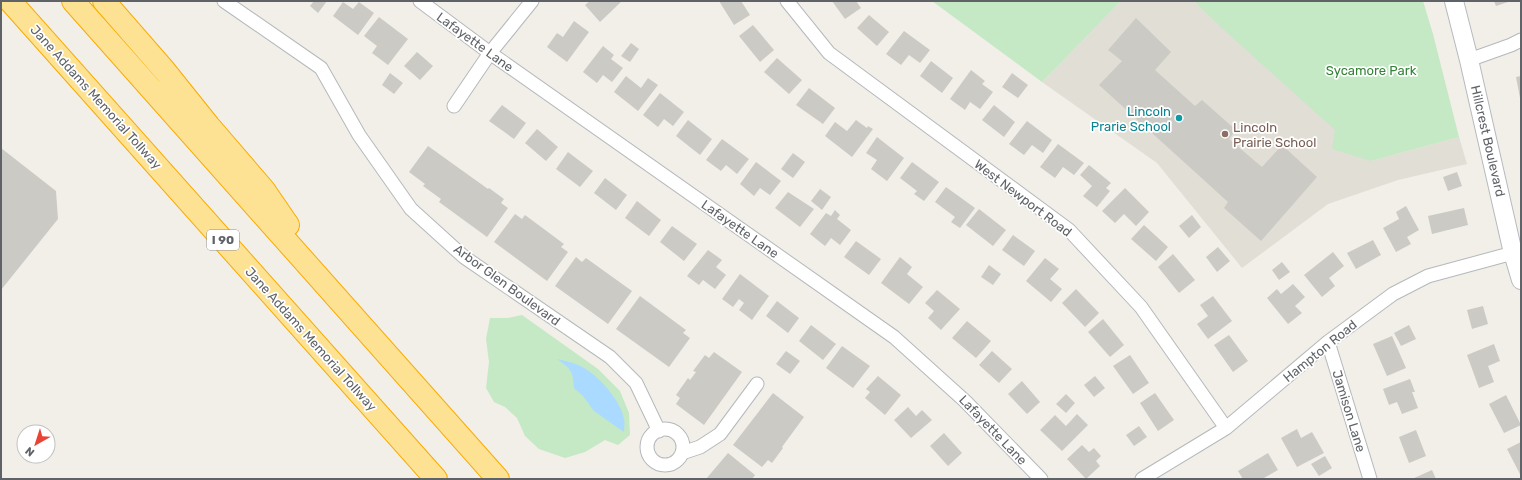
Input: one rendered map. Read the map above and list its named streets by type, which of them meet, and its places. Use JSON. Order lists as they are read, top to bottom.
{
  "streets": {
    "highway": ["Jane Addams Memorial Tollway", "I 90"],
    "street": [
      "Lafayette Lane",
      "Hillcrest Boulevard",
      "West Newport Road",
      "Arbor Glen Boulevard",
      "Hampton Road",
      "Jamison Lane"
    ]
  },
  "crossings": [
    ["Hillcrest Boulevard", "Hampton Road"],
    ["West Newport Road", "Hampton Road"],
    ["Hampton Road", "Jamison Lane"]
  ],
  "parks": ["Sycamore Park"],
  "places": ["Lincoln Prarie School", "Lincoln Prairie School"],
  "north": "bottom left"
}
